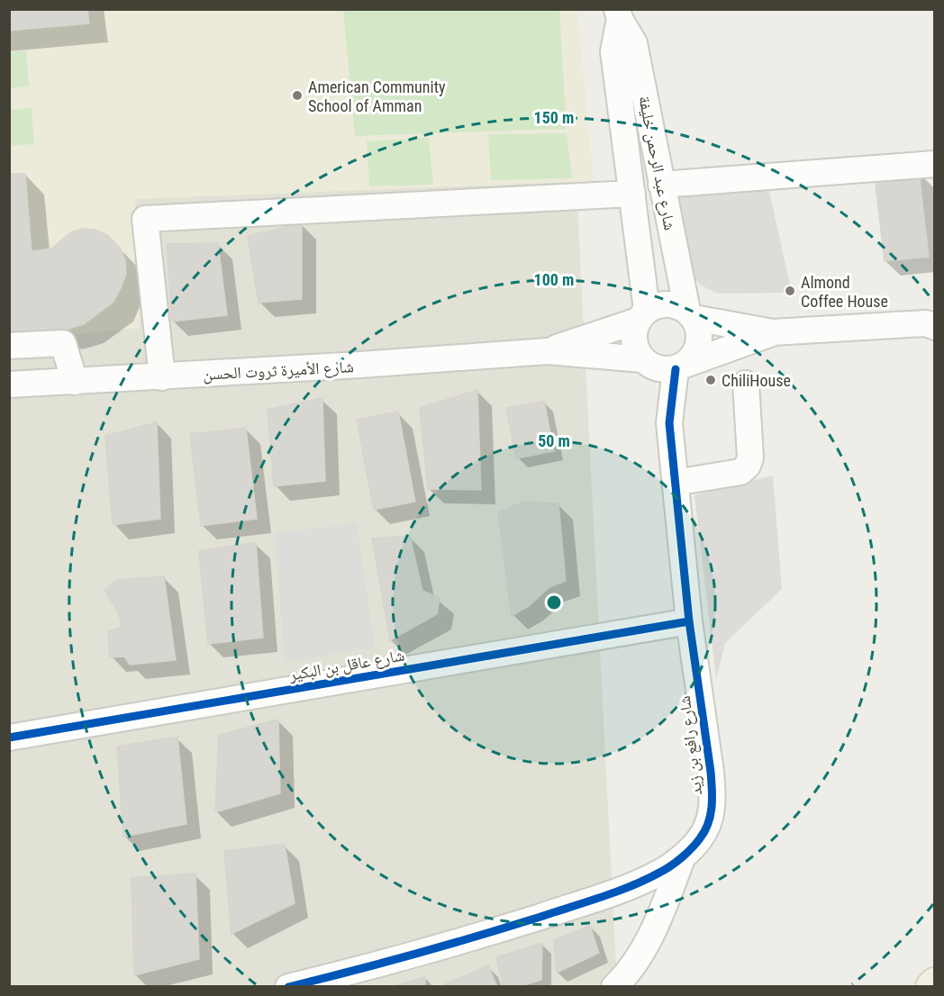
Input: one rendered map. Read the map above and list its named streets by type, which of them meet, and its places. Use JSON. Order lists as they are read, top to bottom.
{
  "streets": {
    "street": [
      "شارع عبد الرحمن خليفة",
      "شارع الأميرة ثروت الحسن",
      "شارع عاقل بن البكير",
      "شارع رافع بن زيد"
    ]
  },
  "crossings": [
    ["شارع عبد الرحمن خليفة", "شارع الأميرة ثروت الحسن"],
    ["شارع عبد الرحمن خليفة", "شارع رافع بن زيد"],
    ["شارع الأميرة ثروت الحسن", "شارع رافع بن زيد"],
    ["شارع عاقل بن البكير", "شارع رافع بن زيد"]
  ],
  "places": ["American Community School of Amman", "Almond Coffee House", "ChiliHouse"],
  "rings": ["150 m", "100 m", "50 m"]
}
